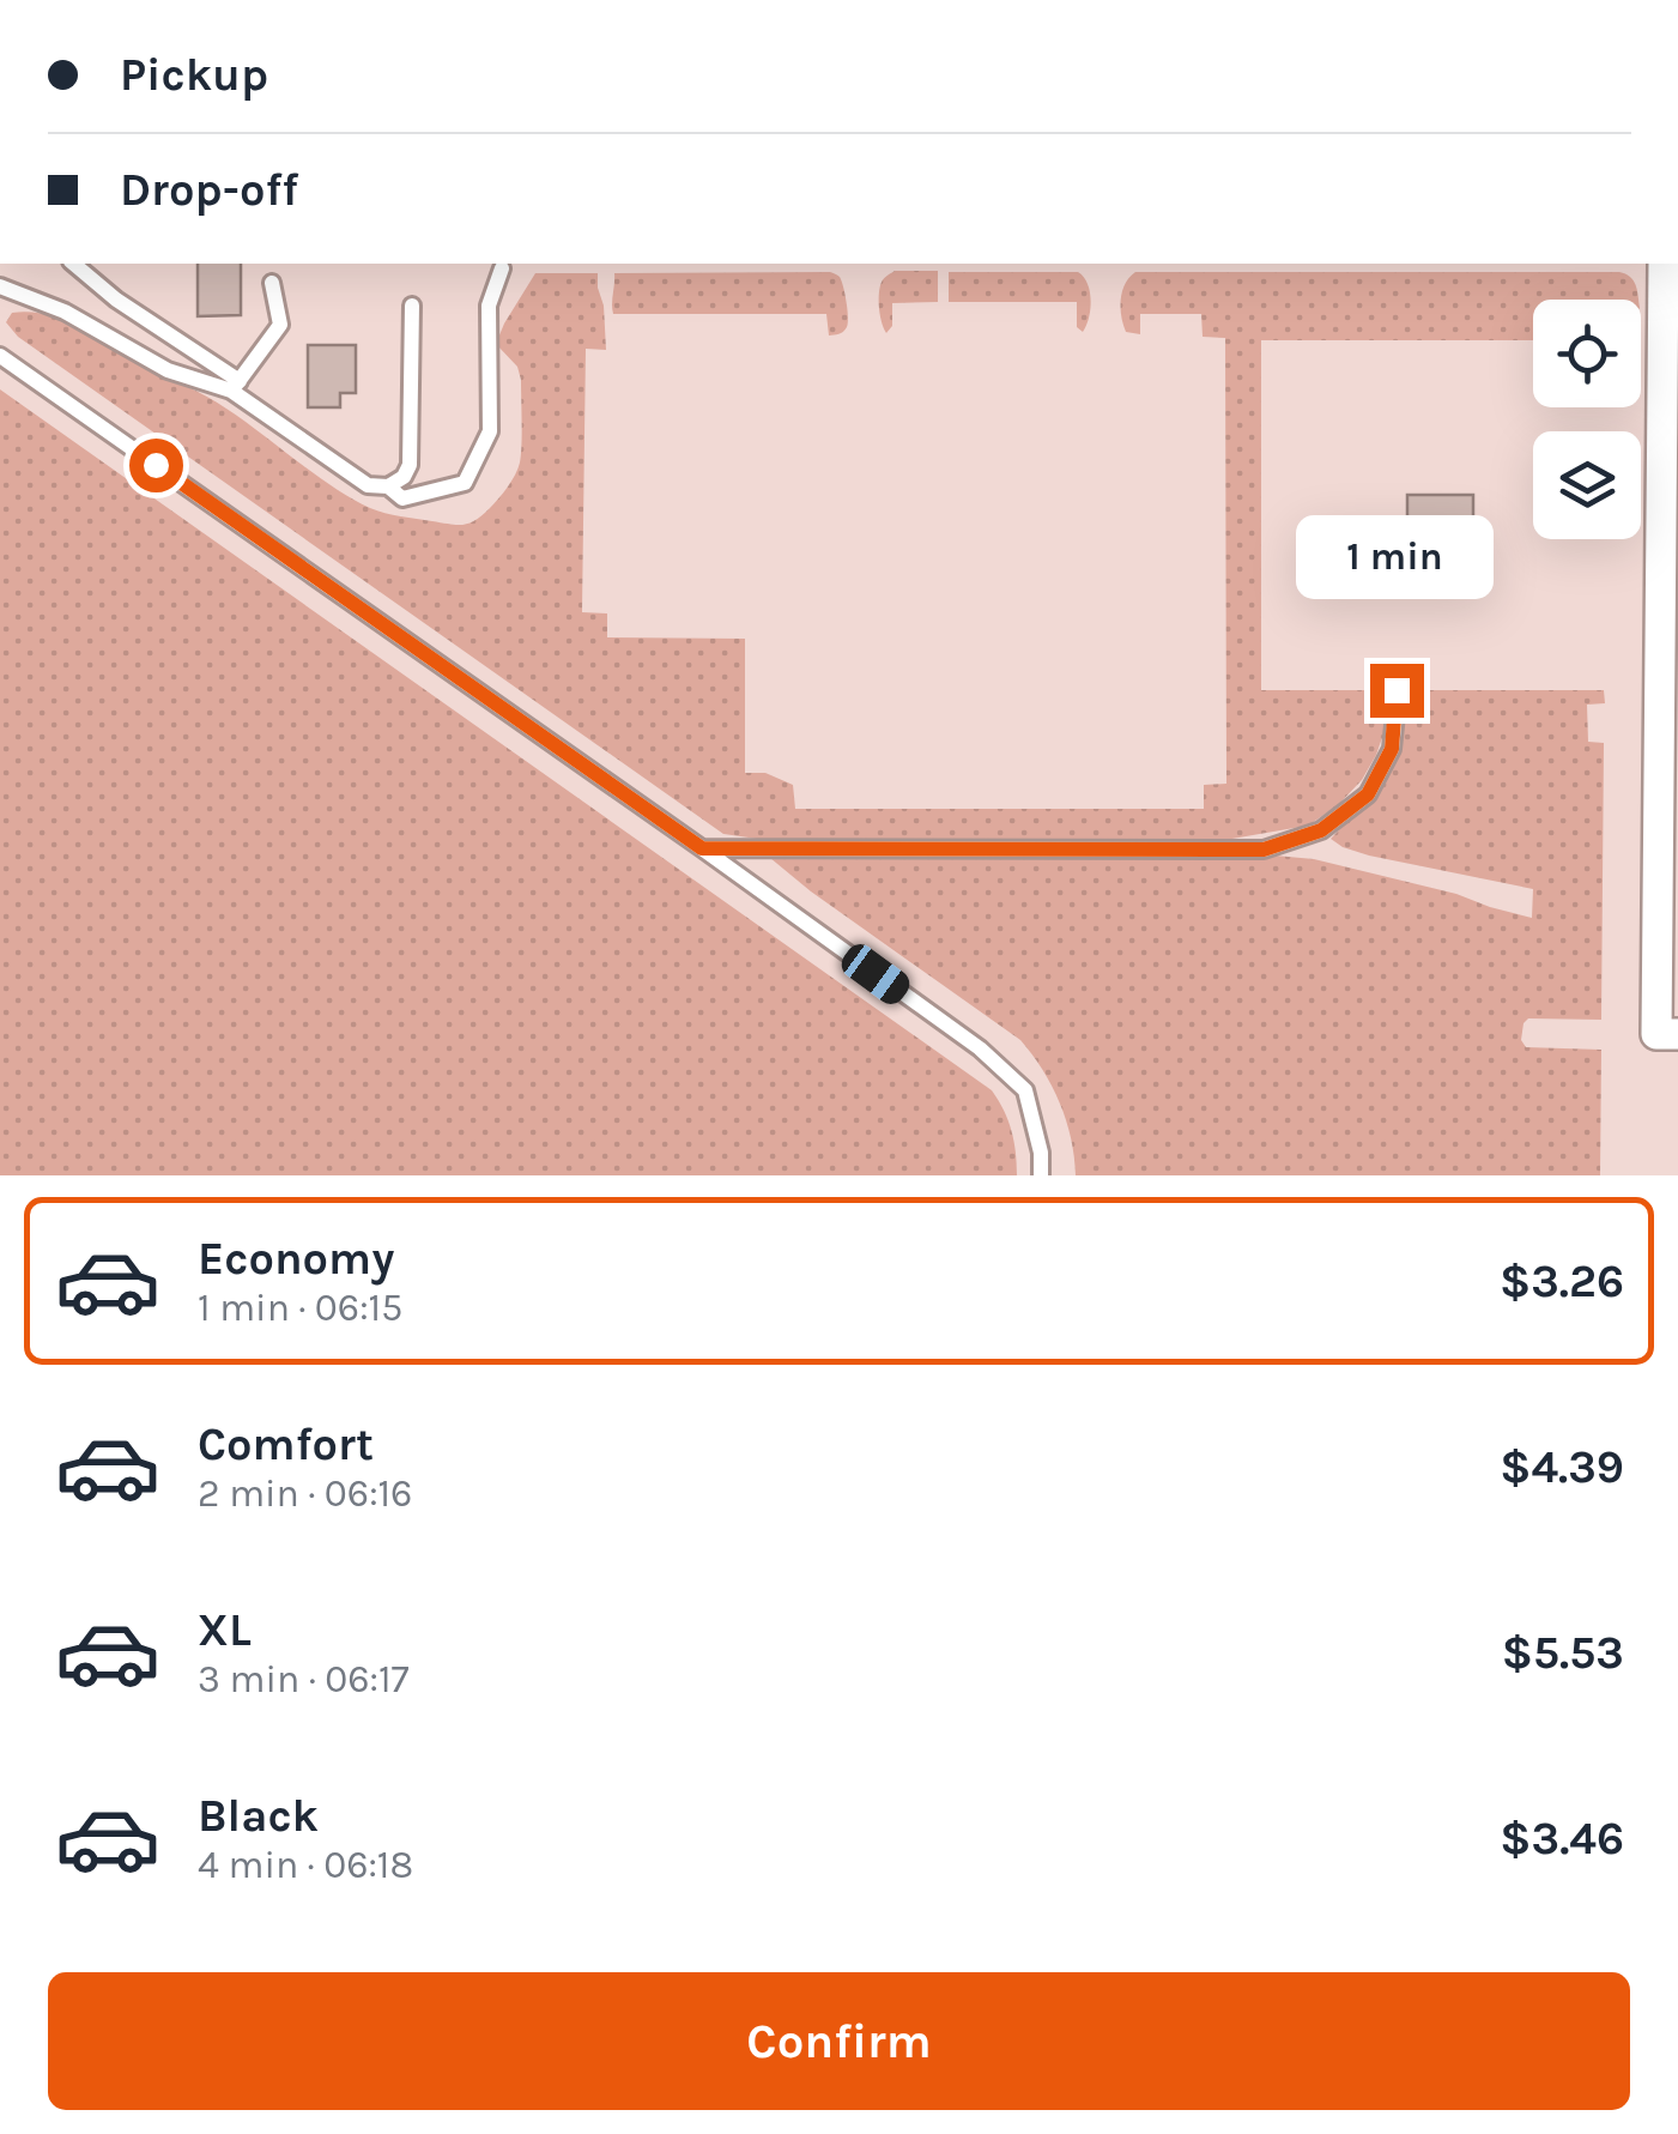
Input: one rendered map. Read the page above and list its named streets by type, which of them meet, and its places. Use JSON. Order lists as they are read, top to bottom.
{
  "page": {
    "banner": ["Pickup", "Drop-off"],
    "bubble": "1 min",
    "list": [
      {
        "name": "Economy",
        "note": "1 min · 06:15",
        "value": "$3.26"
      },
      {
        "name": "Comfort",
        "note": "2 min · 06:16",
        "value": "$4.39"
      },
      {
        "name": "XL",
        "note": "3 min · 06:17",
        "value": "$5.53"
      },
      {
        "name": "Black",
        "note": "4 min · 06:18",
        "value": "$3.46"
      }
    ],
    "buttons": "Confirm"
  }
}
